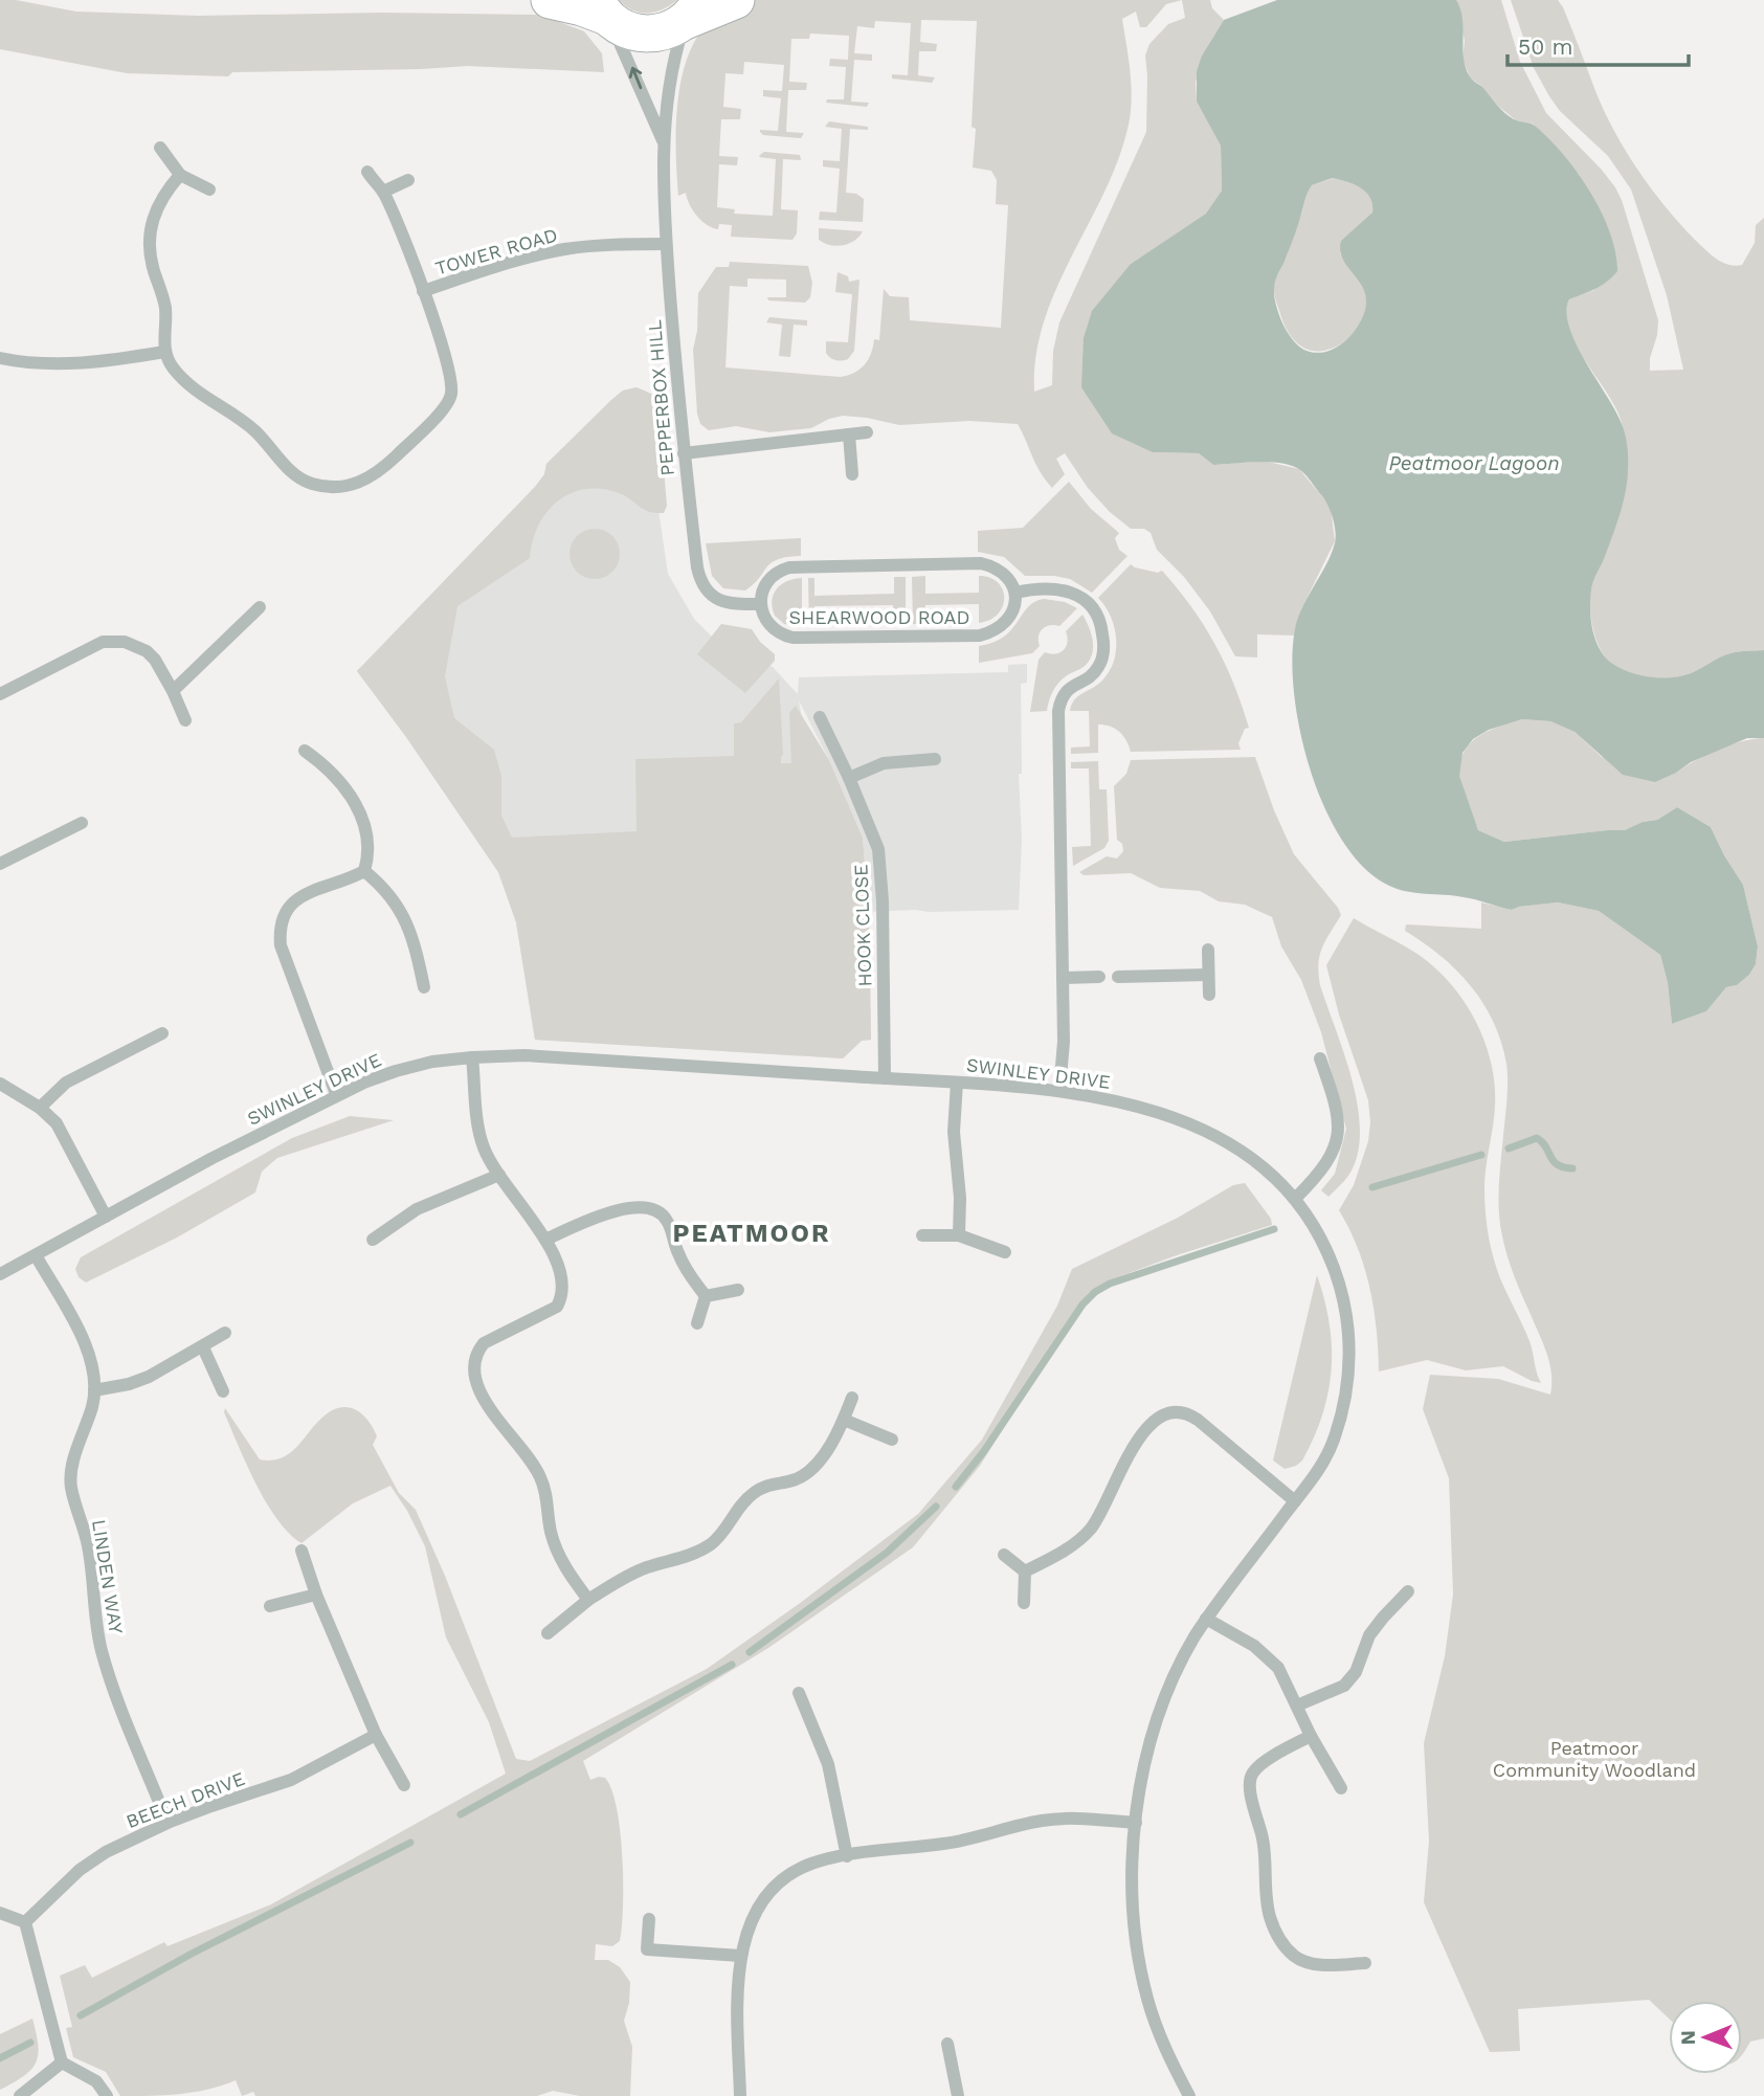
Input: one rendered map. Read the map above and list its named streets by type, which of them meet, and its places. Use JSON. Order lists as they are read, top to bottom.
{
  "streets": {
    "street": [
      "TOWER ROAD",
      "PEPPERBOX HILL",
      "SHEARWOOD ROAD",
      "HOOK CLOSE",
      "SWINLEY DRIVE",
      "LINDEN WAY",
      "BEECH DRIVE"
    ]
  },
  "crossings": [
    ["TOWER ROAD", "PEPPERBOX HILL"],
    ["PEPPERBOX HILL", "SHEARWOOD ROAD"],
    ["HOOK CLOSE", "SWINLEY DRIVE"],
    ["SWINLEY DRIVE", "LINDEN WAY"],
    ["LINDEN WAY", "BEECH DRIVE"]
  ],
  "districts": ["PEATMOOR"],
  "water": ["Peatmoor Lagoon"],
  "parks": ["Peatmoor Community Woodland"],
  "scale_bar": "50 m",
  "north": "left"
}
